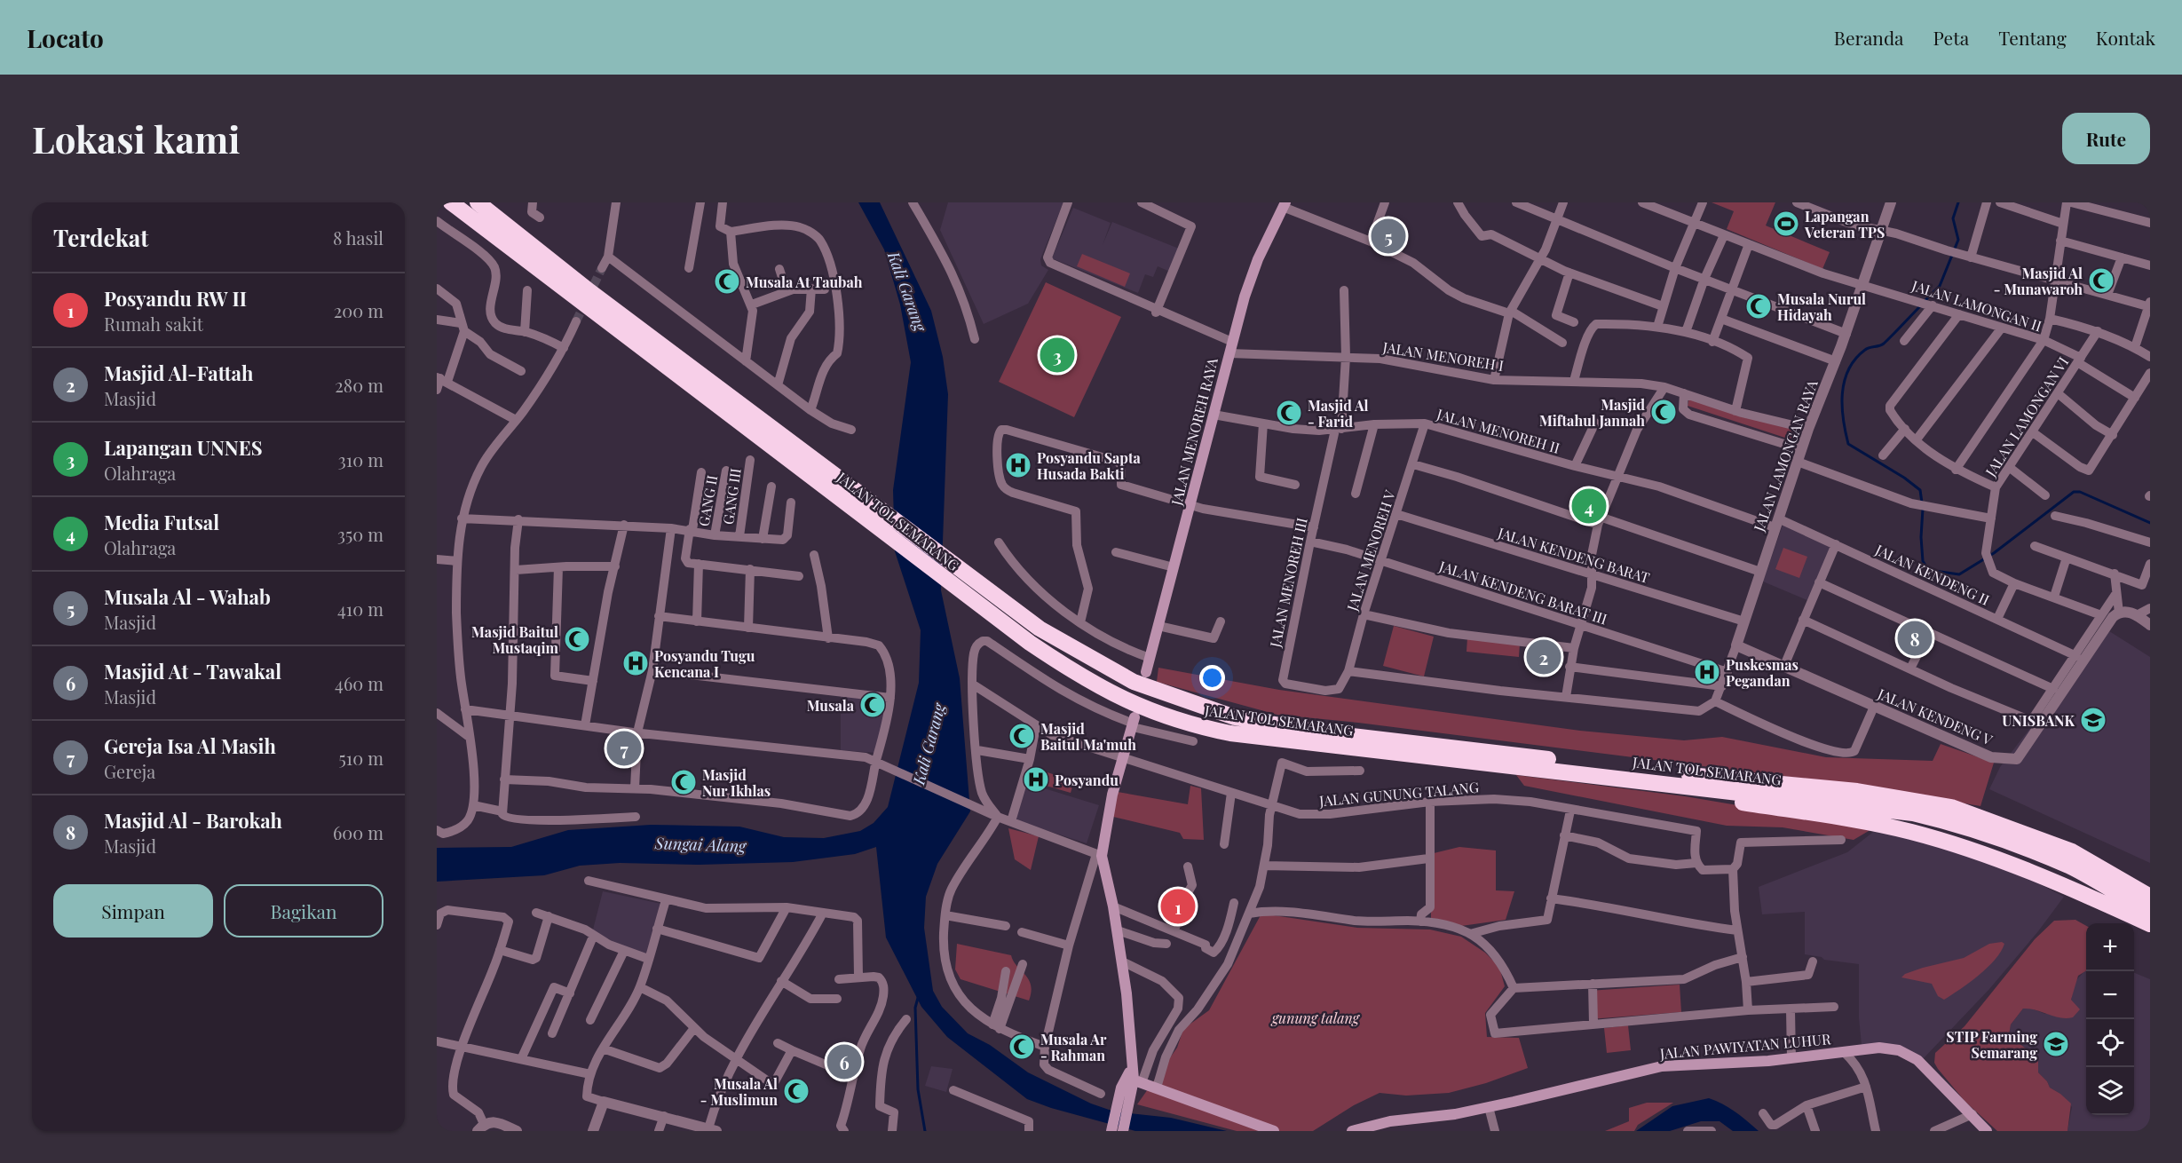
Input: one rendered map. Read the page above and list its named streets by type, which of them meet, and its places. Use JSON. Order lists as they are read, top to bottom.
{
  "streets": {
    "highway": ["JALAN TOL SEMARANG"],
    "main road": ["JALAN MENOREH RAYA", "JALAN PAWIYATAN LUHUR"],
    "street": [
      "JALAN LAMONGAN II",
      "JALAN MENOREH I",
      "JALAN LAMONGAN VI",
      "JALAN MENOREH II",
      "JALAN LAMONGAN RAYA",
      "GANG III",
      "GANG II",
      "JALAN MENOREH V",
      "JALAN KENDENG BARAT",
      "JALAN KENDENG II",
      "JALAN MENOREH III",
      "JALAN KENDENG BARAT III",
      "JALAN KENDENG V",
      "JALAN GUNUNG TALANG"
    ]
  },
  "crossings": [
    ["JALAN LAMONGAN II", "JALAN LAMONGAN VI"],
    ["JALAN LAMONGAN II", "JALAN LAMONGAN RAYA"],
    ["JALAN MENOREH I", "JALAN MENOREH RAYA"],
    ["JALAN MENOREH I", "JALAN LAMONGAN RAYA"],
    ["JALAN MENOREH I", "JALAN MENOREH III"],
    ["JALAN MENOREH II", "JALAN MENOREH RAYA"],
    ["JALAN MENOREH II", "JALAN LAMONGAN RAYA"],
    ["JALAN MENOREH II", "JALAN MENOREH V"],
    ["JALAN MENOREH II", "JALAN KENDENG II"],
    ["JALAN MENOREH II", "JALAN MENOREH III"],
    ["JALAN LAMONGAN RAYA", "JALAN KENDENG BARAT"],
    ["JALAN LAMONGAN RAYA", "JALAN KENDENG II"],
    ["JALAN LAMONGAN RAYA", "JALAN KENDENG BARAT III"],
    ["JALAN LAMONGAN RAYA", "JALAN KENDENG V"],
    ["JALAN MENOREH V", "JALAN KENDENG BARAT"],
    ["JALAN MENOREH V", "JALAN MENOREH III"],
    ["JALAN MENOREH V", "JALAN KENDENG BARAT III"],
    ["JALAN MENOREH III", "JALAN KENDENG BARAT III"]
  ],
  "water": ["Kali Garang", "Sungai Alang"],
  "parks": ["gunung talang"],
  "places": {
    "sports": ["Lapangan Veteran TPS"],
    "mosque": [
      "Masjid Al - Munawaroh",
      "Musala At Taubah",
      "Musala Nurul Hidayah",
      "Masjid Miftahul Jannah",
      "Masjid Al - Farid",
      "Masjid Baitul Mustaqim",
      "Musala",
      "Masjid Baitul Ma'muh",
      "Masjid Nur Ikhlas",
      "Musala Ar - Rahman",
      "Musala Al - Muslimun"
    ],
    "hospital": [
      "Posyandu Sapta Husada Bakti",
      "Posyandu Tugu Kencana I",
      "Puskesmas Pegandan",
      "Posyandu"
    ],
    "school or university": ["UNISBANK", "STIP Farming Semarang"]
  },
  "page": {
    "header": "Locato",
    "nav": [
      "Beranda",
      "Peta",
      "Tentang",
      "Kontak"
    ],
    "buttons": [
      "Rute",
      ["Simpan", "Bagikan"]
    ],
    "title": "Lokasi kami",
    "heading": ["Terdekat", "8 hasil"],
    "pins": [
      "5",
      "3",
      "4",
      "8",
      "2",
      "7",
      "1",
      "6"
    ],
    "list": [
      {
        "mark": "1",
        "name": "Posyandu RW II",
        "note": "Rumah sakit",
        "value": "200 m"
      },
      {
        "mark": "2",
        "name": "Masjid Al-Fattah",
        "note": "Masjid",
        "value": "280 m"
      },
      {
        "mark": "3",
        "name": "Lapangan UNNES",
        "note": "Olahraga",
        "value": "310 m"
      },
      {
        "mark": "4",
        "name": "Media Futsal",
        "note": "Olahraga",
        "value": "350 m"
      },
      {
        "mark": "5",
        "name": "Musala Al - Wahab",
        "note": "Masjid",
        "value": "410 m"
      },
      {
        "mark": "6",
        "name": "Masjid At - Tawakal",
        "note": "Masjid",
        "value": "460 m"
      },
      {
        "mark": "7",
        "name": "Gereja Isa Al Masih",
        "note": "Gereja",
        "value": "510 m"
      },
      {
        "mark": "8",
        "name": "Masjid Al - Barokah",
        "note": "Masjid",
        "value": "600 m"
      }
    ],
    "map_buttons": ["+", "−"]
  }
}
